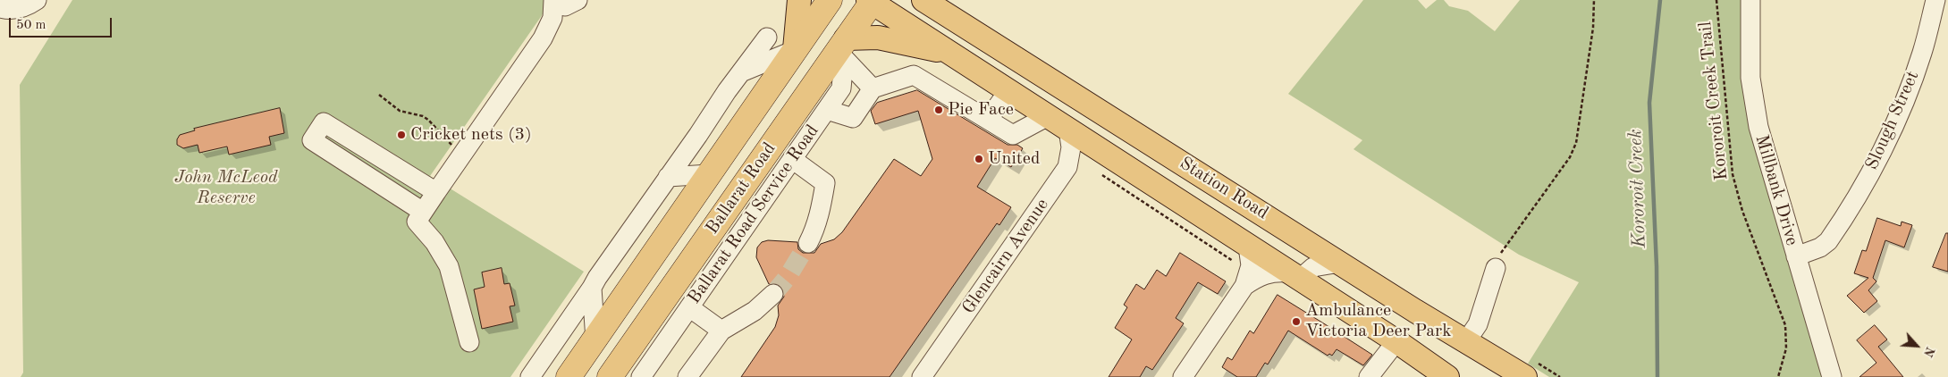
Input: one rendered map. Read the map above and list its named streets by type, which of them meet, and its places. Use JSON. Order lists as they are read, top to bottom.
{
  "streets": {
    "highway": ["Ballarat Road"],
    "main road": ["Station Road"],
    "street": [
      "Slough Street",
      "Millbank Drive",
      "Ballarat Road Service Road",
      "Glencairn Avenue"
    ],
    "path": ["Kororoit Creek Trail"]
  },
  "crossings": [
    ["Slough Street", "Millbank Drive"],
    ["Ballarat Road", "Station Road"],
    ["Ballarat Road", "Ballarat Road Service Road"],
    ["Station Road", "Glencairn Avenue"]
  ],
  "water": ["Kororoit Creek"],
  "parks": ["John McLeod Reserve"],
  "places": [
    "Pie Face",
    "Cricket nets (3)",
    "United",
    "Ambulance Victoria Deer Park"
  ],
  "scale_bar": "50 m",
  "north": "bottom right"
}
